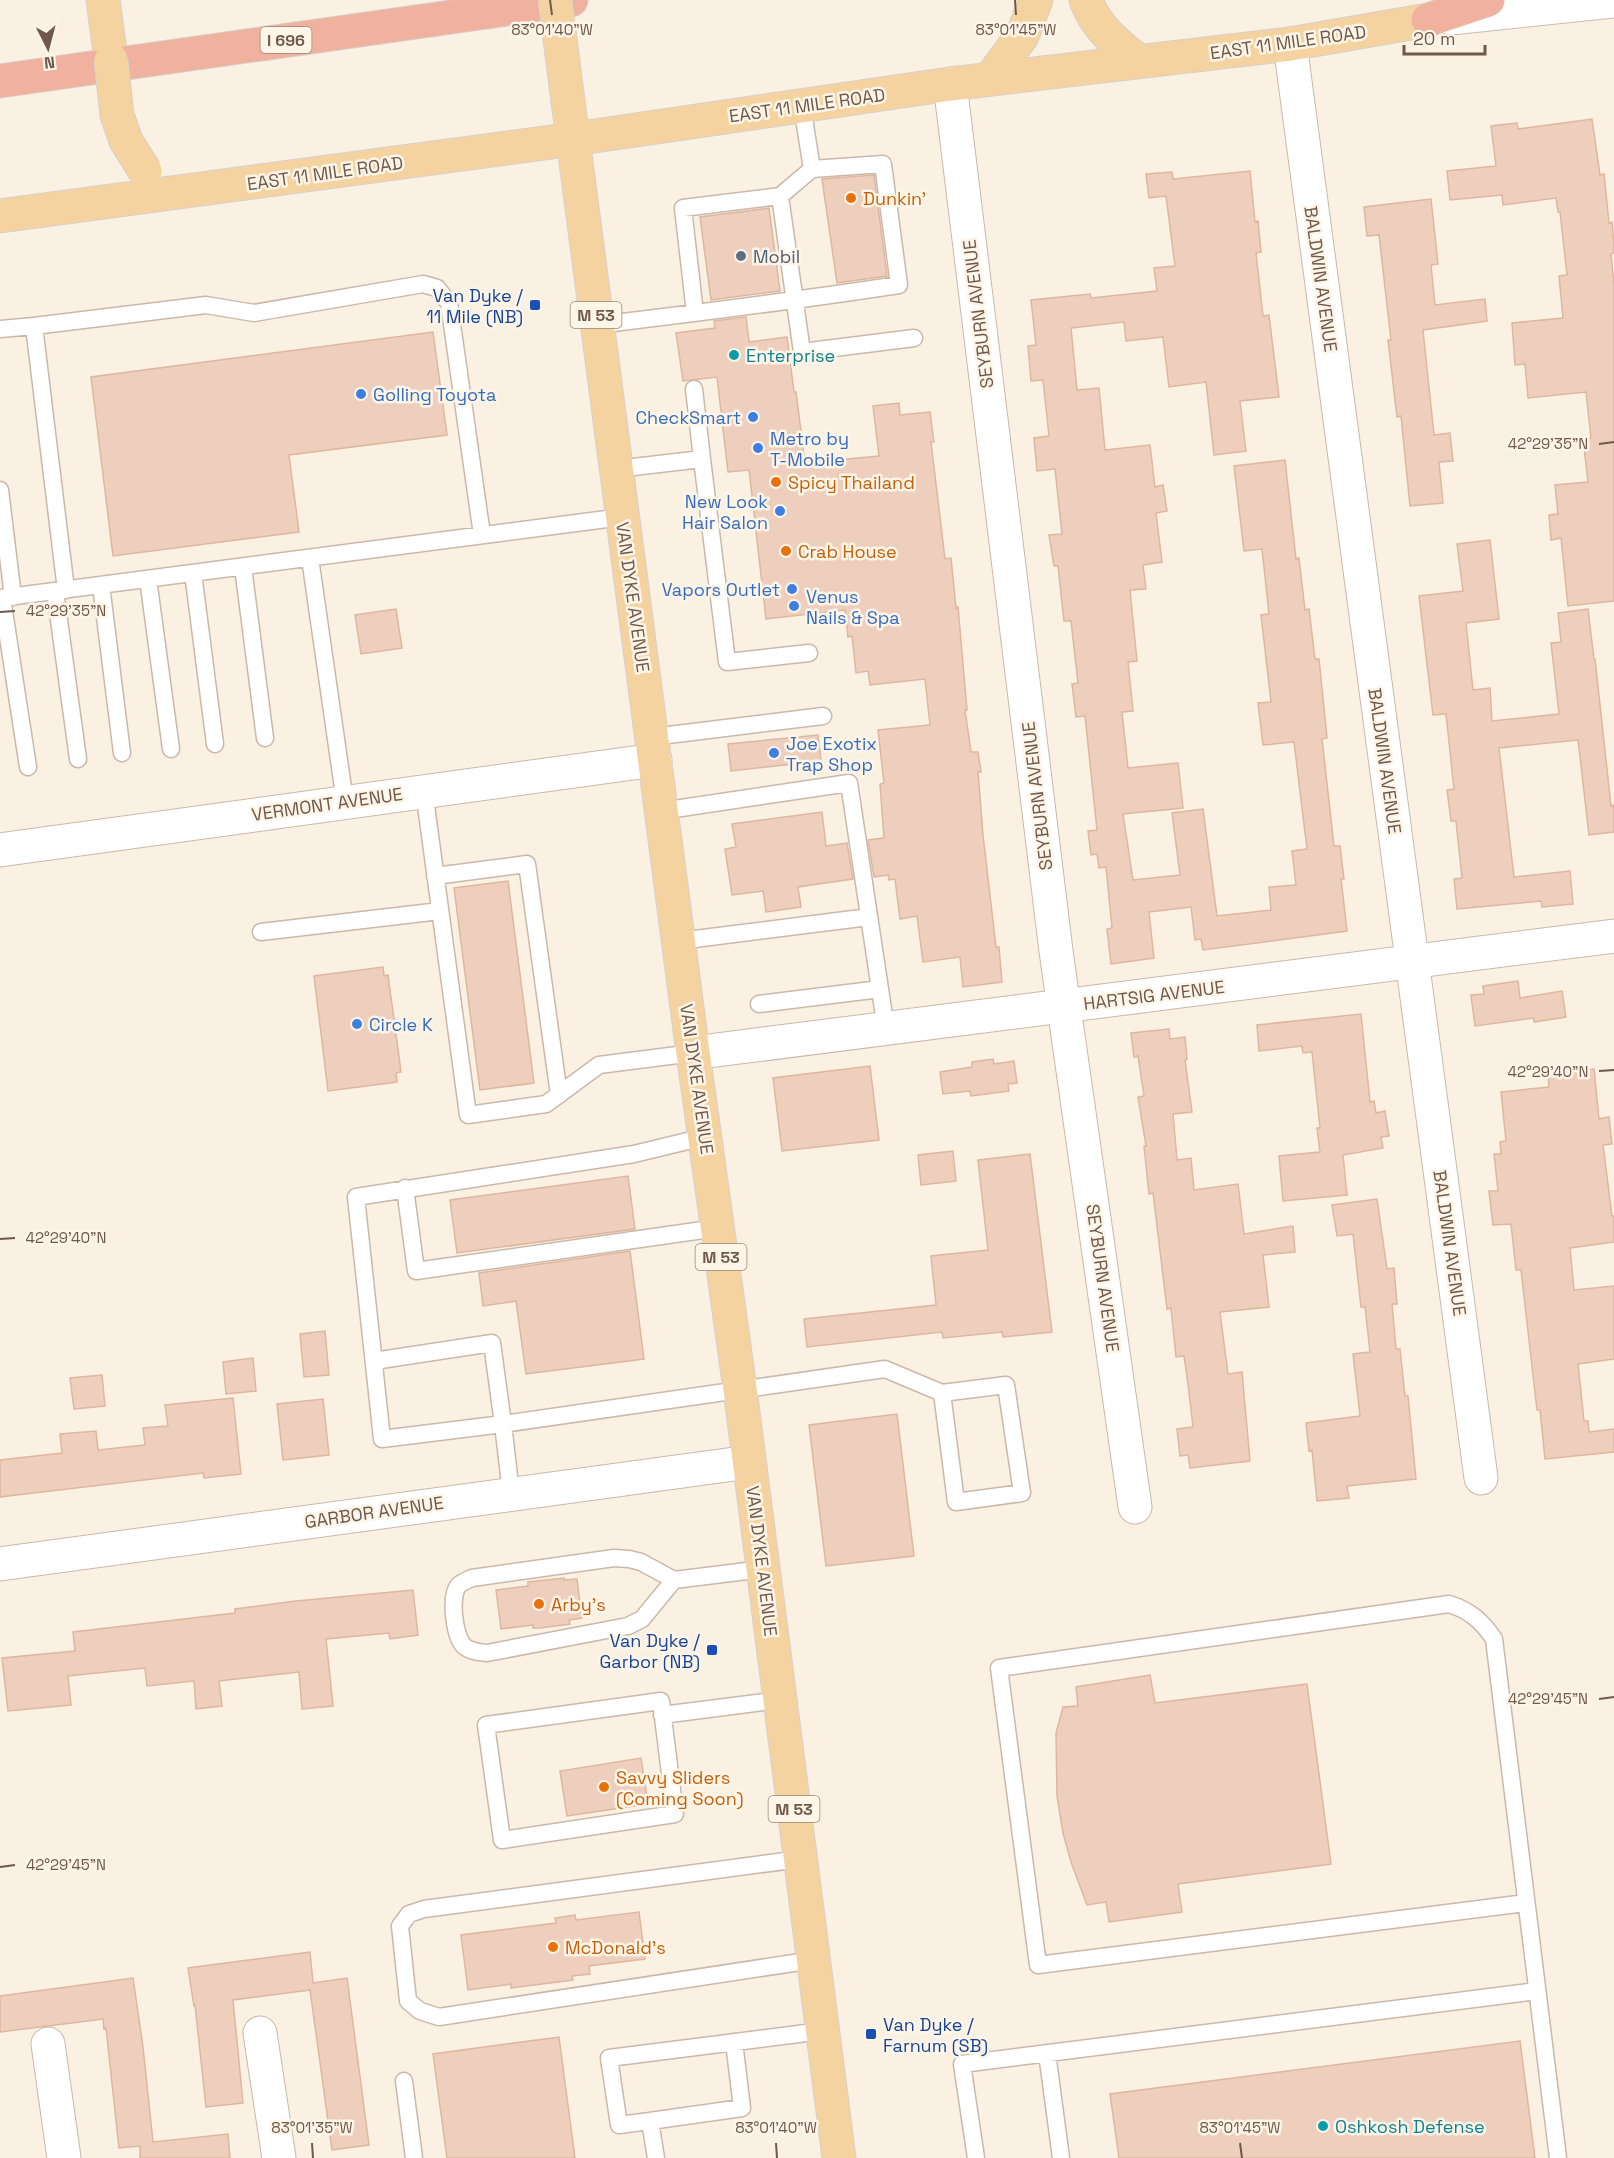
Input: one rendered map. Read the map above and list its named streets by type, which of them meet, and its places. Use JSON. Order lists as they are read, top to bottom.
{
  "streets": {
    "highway": ["I 696"],
    "main road": ["EAST 11 MILE ROAD", "M 53", "VAN DYKE AVENUE"],
    "street": [
      "BALDWIN AVENUE",
      "SEYBURN AVENUE",
      "VERMONT AVENUE",
      "HARTSIG AVENUE",
      "GARBOR AVENUE"
    ]
  },
  "crossings": [
    ["EAST 11 MILE ROAD", "BALDWIN AVENUE"],
    ["EAST 11 MILE ROAD", "SEYBURN AVENUE"],
    ["EAST 11 MILE ROAD", "VAN DYKE AVENUE"],
    ["BALDWIN AVENUE", "HARTSIG AVENUE"],
    ["SEYBURN AVENUE", "HARTSIG AVENUE"],
    ["VAN DYKE AVENUE", "VERMONT AVENUE"],
    ["VAN DYKE AVENUE", "HARTSIG AVENUE"],
    ["VAN DYKE AVENUE", "GARBOR AVENUE"]
  ],
  "places": {
    "other": [
      "Dunkin'",
      "Mobil",
      "Enterprise",
      "Golling Toyota",
      "CheckSmart",
      "Metro by T-Mobile",
      "Spicy Thailand",
      "New Look Hair Salon",
      "Crab House",
      "Vapors Outlet",
      "Venus Nails & Spa",
      "Joe Exotix Trap Shop",
      "Circle K",
      "Arby's",
      "Savvy Sliders (Coming Soon)",
      "McDonald's",
      "Oshkosh Defense"
    ],
    "transit": ["Van Dyke / 11 Mile (NB)", "Van Dyke / Garbor (NB)", "Van Dyke / Farnum (SB)"]
  },
  "scale_bar": "20 m",
  "north": "bottom",
  "coordinates": [
    "83°01'40\"W",
    "83°01'45\"W",
    "42°29'35\"N",
    "42°29'40\"N",
    "42°29'45\"N",
    "83°01'35\"W"
  ]
}
